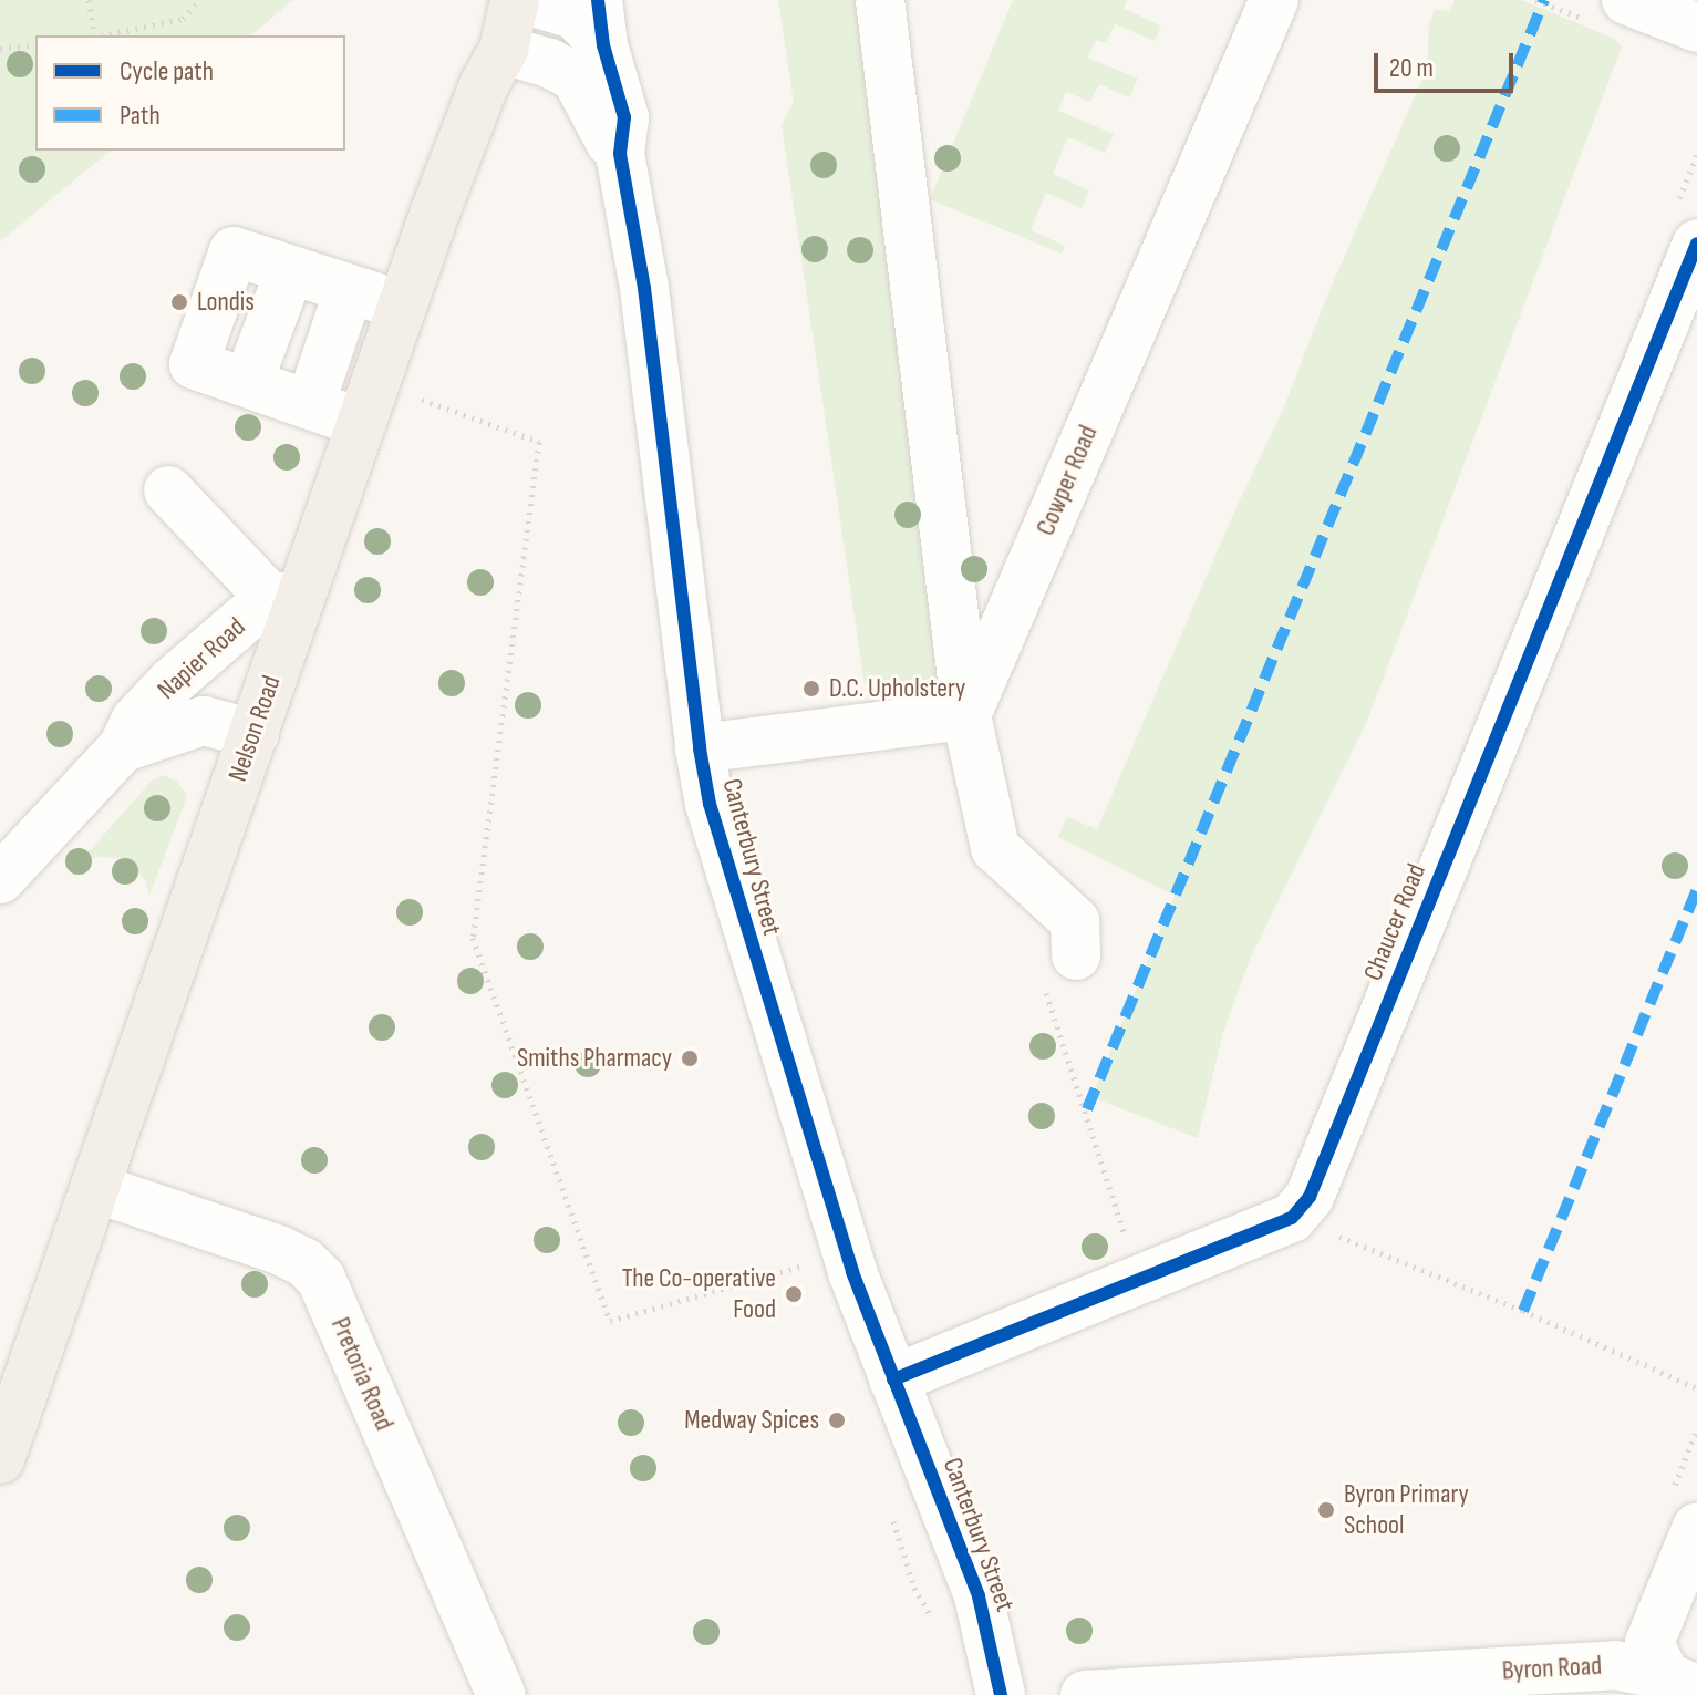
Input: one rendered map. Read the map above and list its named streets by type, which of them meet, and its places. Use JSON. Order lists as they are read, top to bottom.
{
  "streets": {
    "main road": ["Nelson Road"],
    "street": [
      "Cowper Road",
      "Napier Road",
      "Canterbury Street",
      "Chaucer Road",
      "Pretoria Road",
      "Byron Road"
    ]
  },
  "crossings": [
    ["Napier Road", "Nelson Road"],
    ["Nelson Road", "Canterbury Street"],
    ["Nelson Road", "Pretoria Road"]
  ],
  "places": [
    "Londis",
    "D.C. Upholstery",
    "Smiths Pharmacy",
    "The Co-operative Food",
    "Medway Spices",
    "Byron Primary School"
  ],
  "legend": ["Cycle path", "Path"],
  "scale_bar": "20 m"
}
